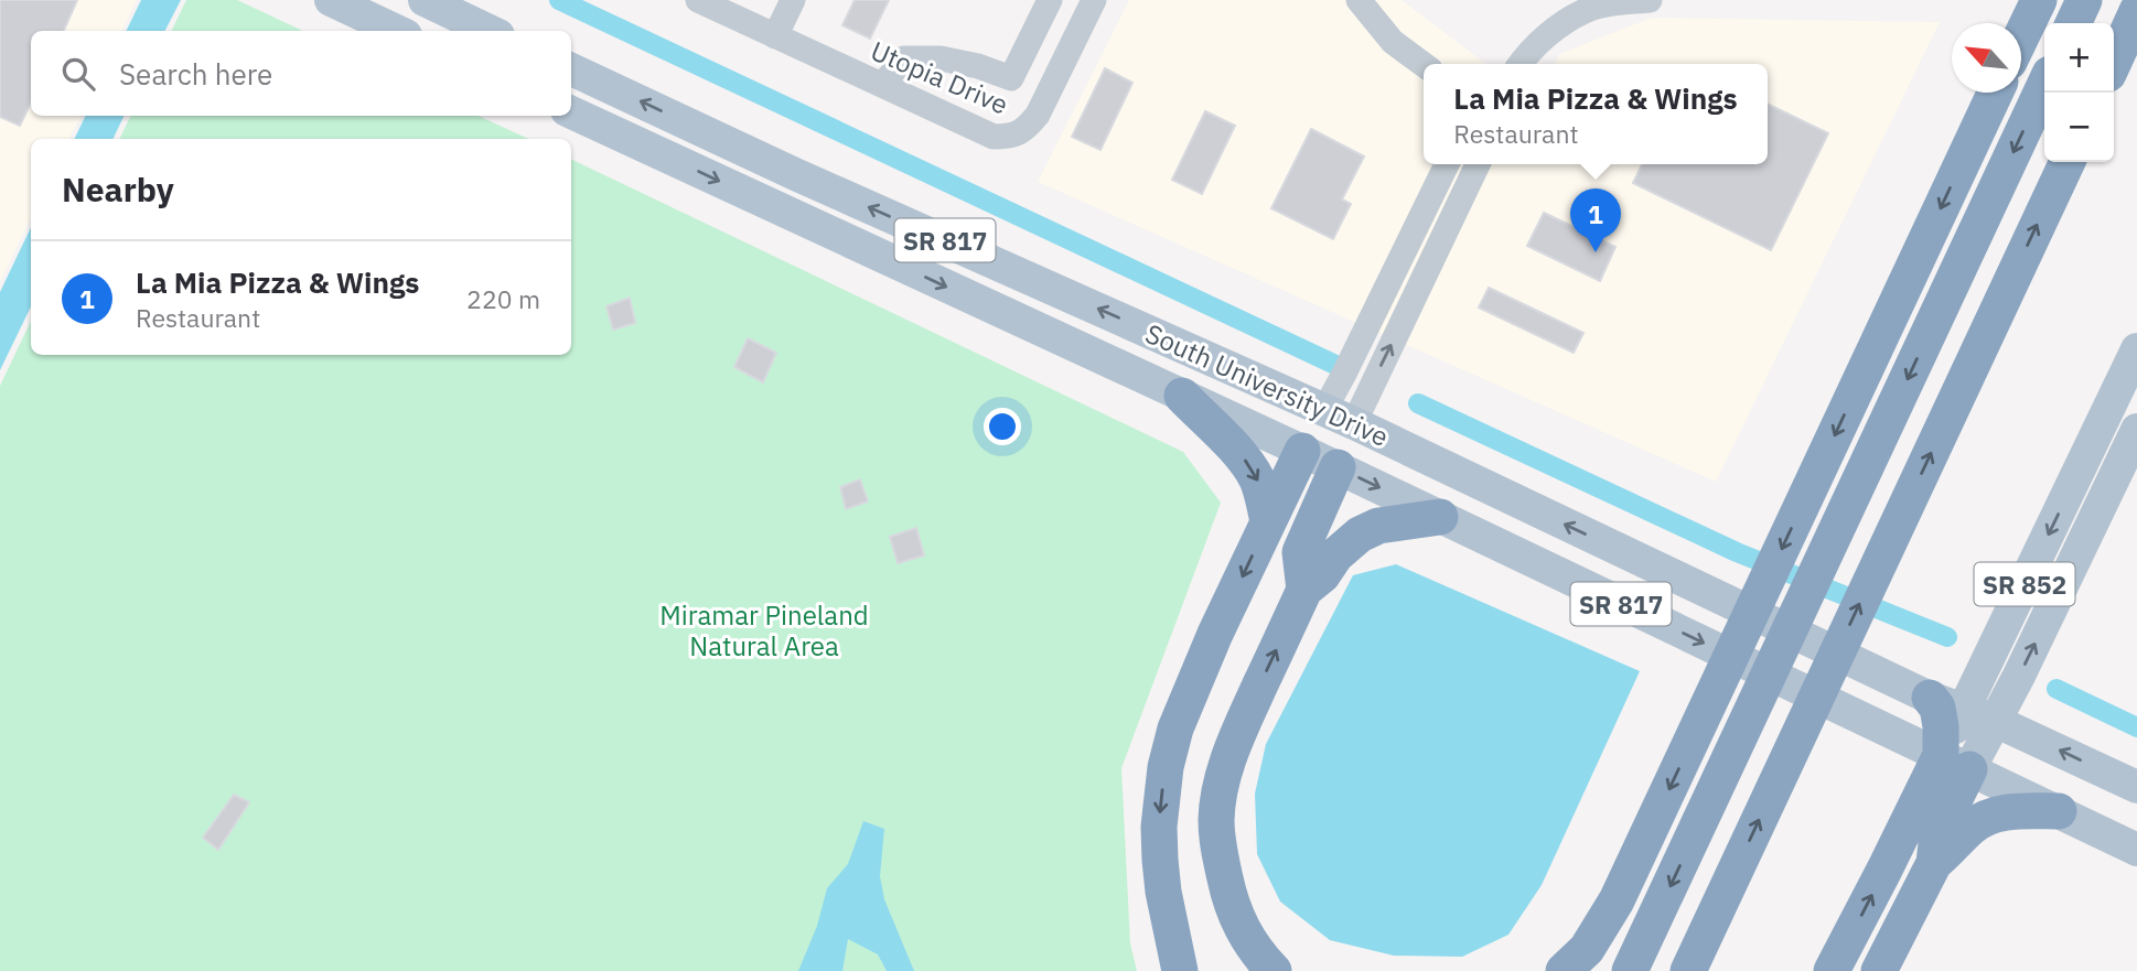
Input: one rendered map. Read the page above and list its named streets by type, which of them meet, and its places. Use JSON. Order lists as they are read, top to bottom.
{
  "streets": {
    "main road": ["SR 817", "South University Drive", "SR 852"],
    "street": ["Utopia Drive"]
  },
  "crossings": [
    ["SR 817", "South University Drive"],
    ["SR 817", "SR 852"],
    ["South University Drive", "SR 852"]
  ],
  "parks": ["Miramar Pineland Natural Area"],
  "north": "top left",
  "page": {
    "map_buttons": ["+", "−"],
    "search": "Search here",
    "popup": ["La Mia Pizza & Wings", "Restaurant"],
    "heading": "Nearby",
    "pins": "1",
    "list": [
      {
        "mark": "1",
        "name": "La Mia Pizza & Wings",
        "note": "Restaurant",
        "value": "220 m"
      }
    ]
  }
}
